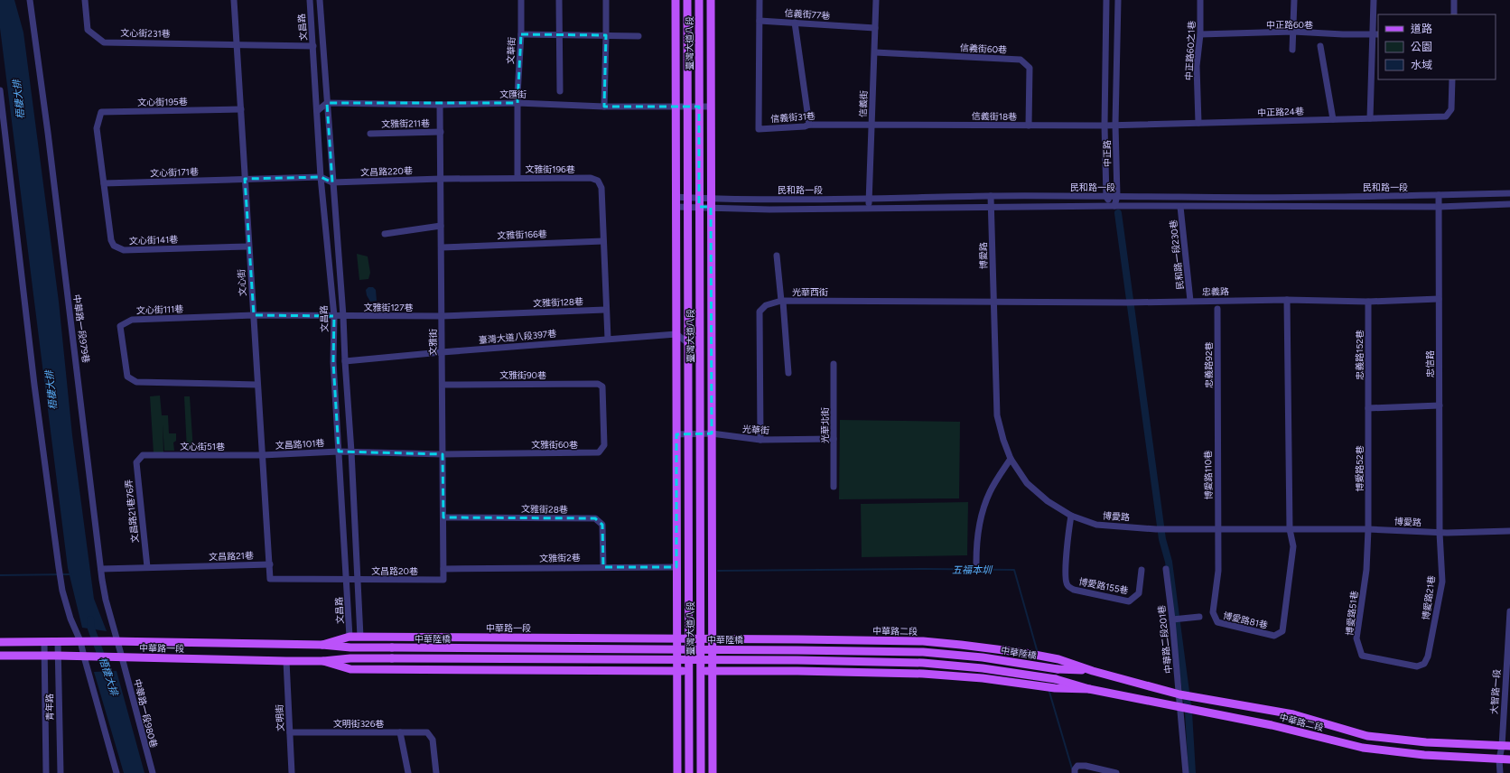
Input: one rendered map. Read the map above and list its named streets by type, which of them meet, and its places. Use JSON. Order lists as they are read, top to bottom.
{
  "streets": {
    "main road": [
      "臺灣大道八段",
      "中華路一段",
      "中華路二段",
      "中華陸橋"
    ],
    "street": [
      "信義街77巷",
      "中正路60巷",
      "文昌路",
      "文心街231巷",
      "信義街60巷",
      "文華街",
      "中正路60之1巷",
      "文匯街",
      "文心街195巷",
      "信義街",
      "中正路24巷",
      "信義街18巷",
      "信義街31巷",
      "文雅街211巷",
      "中正路",
      "文雅街196巷",
      "文昌路220巷",
      "文心街171巷",
      "民和路一段",
      "文雅街166巷",
      "文心街141巷",
      "民和路一段230巷",
      "博愛路",
      "文心街",
      "光華西街",
      "忠義路",
      "文雅街128巷",
      "文雅街127巷",
      "文心街111巷",
      "中華路一段979巷",
      "臺灣大道八段397巷",
      "文雅街",
      "忠義路152巷",
      "忠信路",
      "忠義路92巷",
      "文雅街90巷",
      "光華北街",
      "光華街",
      "文昌路101巷",
      "文雅街60巷",
      "文心街51巷",
      "博愛路52巷",
      "博愛路110巷",
      "文雅街28巷",
      "文昌路21巷76弄",
      "文昌路21巷",
      "文雅街2巷",
      "文昌路20巷",
      "博愛路155巷",
      "博愛路21巷",
      "博愛路51巷",
      "博愛路81巷",
      "中華路二段201巷",
      "大智路一段",
      "青年路",
      "中華路一段980巷",
      "文明街",
      "文明街326巷"
    ]
  },
  "crossings": [
    ["信義街77巷", "信義街"],
    ["信義街77巷", "信義街31巷"],
    ["中正路60巷", "中正路60之1巷"],
    ["文昌路", "文心街231巷"],
    ["文昌路", "文匯街"],
    ["文昌路", "文昌路220巷"],
    ["文昌路", "文心街171巷"],
    ["文昌路", "文雅街127巷"],
    ["文昌路", "臺灣大道八段397巷"],
    ["文昌路", "文昌路101巷"],
    ["文昌路", "文昌路20巷"],
    ["文昌路", "中華路一段"],
    ["文心街231巷", "文心街"],
    ["臺灣大道八段", "文匯街"],
    ["臺灣大道八段", "民和路一段"],
    ["臺灣大道八段", "臺灣大道八段397巷"],
    ["臺灣大道八段", "光華街"],
    ["臺灣大道八段", "文雅街2巷"],
    ["臺灣大道八段", "中華路一段"],
    ["臺灣大道八段", "中華路二段"],
    ["信義街60巷", "信義街"],
    ["信義街60巷", "信義街18巷"],
    ["文華街", "文匯街"],
    ["文華街", "文雅街196巷"],
    ["中正路60之1巷", "中正路24巷"],
    ["文匯街", "文雅街"],
    ["文心街195巷", "文心街141巷"],
    ["文心街195巷", "文心街"],
    ["信義街", "信義街18巷"],
    ["信義街", "信義街31巷"],
    ["信義街", "民和路一段"],
    ["中正路24巷", "信義街18巷"],
    ["中正路24巷", "中正路"],
    ["信義街18巷", "信義街31巷"],
    ["信義街18巷", "中正路"],
    ["文雅街211巷", "文雅街"],
    ["中正路", "民和路一段"],
    ["文雅街196巷", "文昌路220巷"],
    ["文雅街196巷", "文雅街166巷"],
    ["文雅街196巷", "文雅街"],
    ["文昌路220巷", "文雅街"],
    ["文心街171巷", "文心街141巷"],
    ["文心街171巷", "文心街"],
    ["民和路一段", "民和路一段230巷"],
    ["民和路一段", "博愛路"],
    ["民和路一段", "忠信路"],
    ["文雅街166巷", "文雅街"],
    ["文心街141巷", "文心街"],
    ["民和路一段230巷", "忠義路"],
    ["博愛路", "光華西街"],
    ["博愛路", "忠義路"],
    ["博愛路", "忠信路"],
    ["博愛路", "博愛路52巷"],
    ["博愛路", "博愛路110巷"],
    ["博愛路", "博愛路155巷"],
    ["博愛路", "博愛路21巷"],
    ["博愛路", "博愛路51巷"],
    ["博愛路", "博愛路81巷"],
    ["文心街", "文雅街127巷"],
    ["文心街", "文心街111巷"],
    ["文心街", "文昌路101巷"],
    ["文心街", "文心街51巷"],
    ["文心街", "文昌路21巷"],
    ["光華西街", "忠義路"],
    ["光華西街", "光華街"],
    ["忠義路", "忠義路152巷"],
    ["忠義路", "忠信路"],
    ["文雅街128巷", "文雅街127巷"],
    ["文雅街128巷", "文雅街"],
    ["文雅街127巷", "文心街111巷"],
    ["文雅街127巷", "文雅街"],
    ["中華路一段979巷", "文昌路21巷"],
    ["中華路一段979巷", "中華路一段"],
    ["中華路一段979巷", "中華路一段980巷"],
    ["臺灣大道八段397巷", "文雅街"],
    ["文雅街", "文雅街90巷"],
    ["文雅街", "文昌路101巷"],
    ["文雅街", "文雅街60巷"],
    ["文雅街", "文雅街28巷"],
    ["文雅街", "文雅街2巷"],
    ["文雅街", "文昌路20巷"],
    ["忠義路152巷", "博愛路52巷"],
    ["忠信路", "博愛路21巷"],
    ["忠義路92巷", "博愛路110巷"],
    ["文雅街90巷", "文雅街60巷"],
    ["光華北街", "光華街"],
    ["文昌路101巷", "文雅街60巷"],
    ["文昌路101巷", "文心街51巷"],
    ["文心街51巷", "文昌路21巷76弄"],
    ["博愛路52巷", "博愛路51巷"],
    ["博愛路110巷", "博愛路81巷"],
    ["文雅街28巷", "文雅街2巷"],
    ["文昌路21巷76弄", "文昌路21巷"],
    ["博愛路21巷", "博愛路51巷"],
    ["中華路一段", "中華路二段"],
    ["中華路一段", "中華陸橋"],
    ["中華路一段", "青年路"],
    ["中華路一段", "中華路一段980巷"],
    ["中華路一段", "文明街"],
    ["中華路二段", "中華陸橋"],
    ["中華路二段", "中華路二段201巷"],
    ["中華路二段", "大智路一段"],
    ["文明街", "文明街326巷"]
  ],
  "water": ["梧棲大排", "五福本圳"],
  "legend": ["道路", "公園", "水域"]
}
